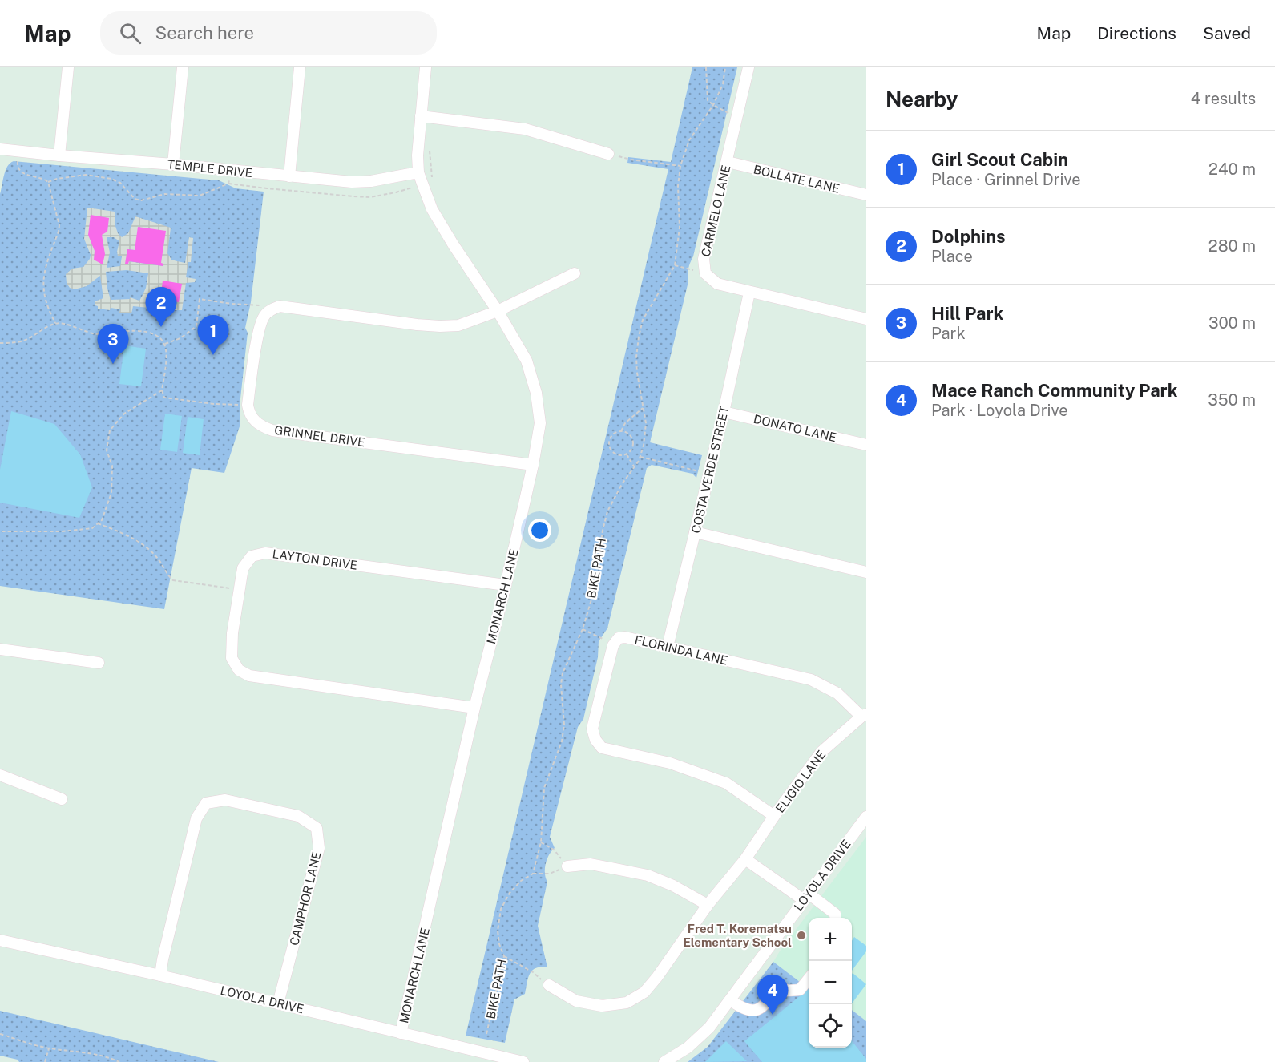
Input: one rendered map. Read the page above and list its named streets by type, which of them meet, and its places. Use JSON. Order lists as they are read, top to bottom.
{
  "streets": {
    "street": [
      "TEMPLE DRIVE",
      "BOLLATE LANE",
      "CARMELO LANE",
      "DONATO LANE",
      "GRINNEL DRIVE",
      "COSTA VERDE STREET",
      "LAYTON DRIVE",
      "MONARCH LANE",
      "FLORINDA LANE",
      "ELIGIO LANE",
      "LOYOLA DRIVE",
      "CAMPHOR LANE"
    ],
    "path": ["BIKE PATH"]
  },
  "crossings": [
    ["TEMPLE DRIVE", "MONARCH LANE"],
    ["BOLLATE LANE", "CARMELO LANE"],
    ["CARMELO LANE", "COSTA VERDE STREET"],
    ["DONATO LANE", "COSTA VERDE STREET"],
    ["GRINNEL DRIVE", "MONARCH LANE"],
    ["COSTA VERDE STREET", "FLORINDA LANE"],
    ["LAYTON DRIVE", "MONARCH LANE"],
    ["MONARCH LANE", "LOYOLA DRIVE"],
    ["FLORINDA LANE", "ELIGIO LANE"],
    ["LOYOLA DRIVE", "CAMPHOR LANE"]
  ],
  "places": ["Fred T. Korematsu Elementary School"],
  "page": {
    "header": "Map",
    "search": "Search here",
    "nav": ["Map", "Directions", "Saved"],
    "heading": ["Nearby", "4 results"],
    "list": [
      {
        "mark": "1",
        "name": "Girl Scout Cabin",
        "note": "Place · Grinnel Drive",
        "value": "240 m"
      },
      {
        "mark": "2",
        "name": "Dolphins",
        "note": "Place",
        "value": "280 m"
      },
      {
        "mark": "3",
        "name": "Hill Park",
        "note": "Park",
        "value": "300 m"
      },
      {
        "mark": "4",
        "name": "Mace Ranch Community Park",
        "note": "Park · Loyola Drive",
        "value": "350 m"
      }
    ],
    "pins": [
      "2",
      "1",
      "3",
      "4"
    ],
    "map_buttons": ["+", "−"]
  }
}
